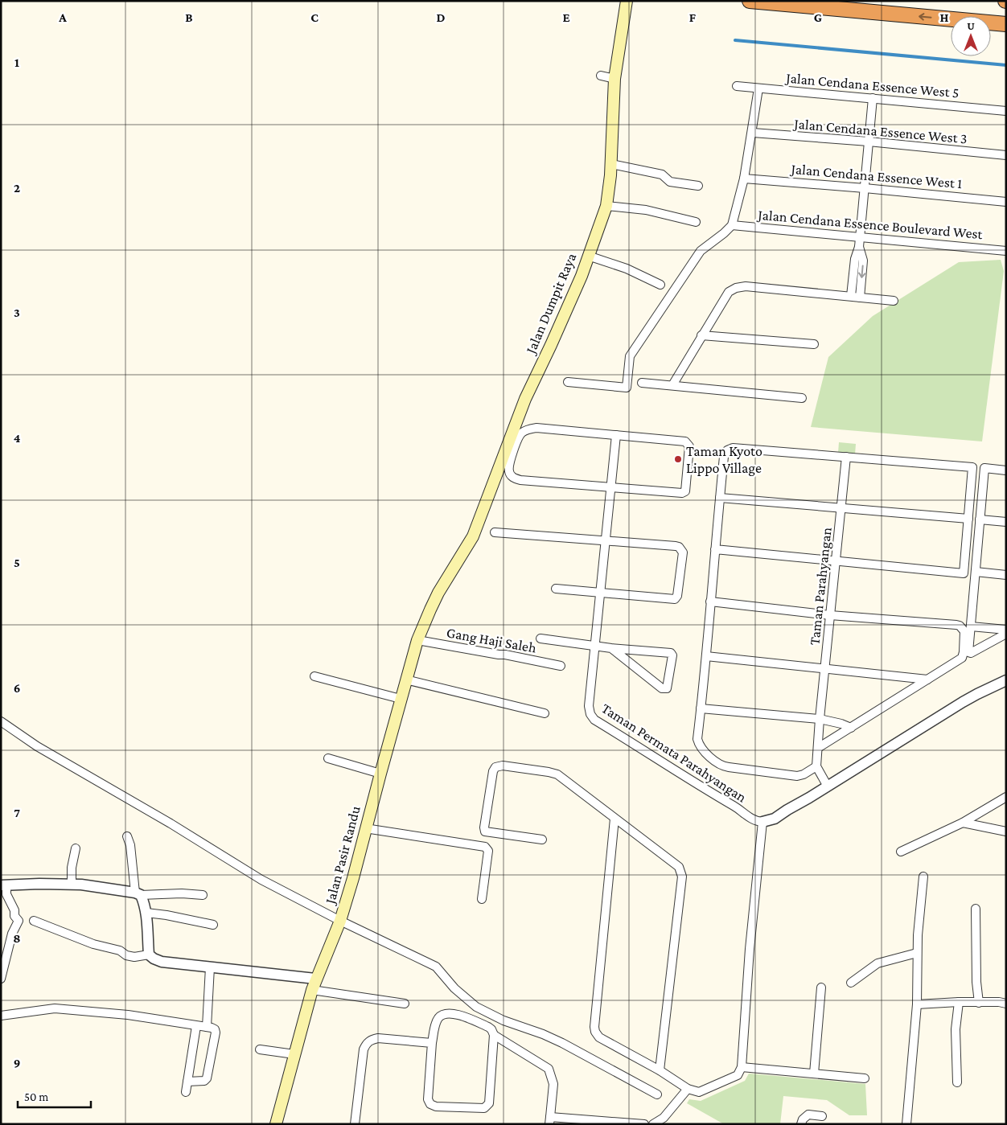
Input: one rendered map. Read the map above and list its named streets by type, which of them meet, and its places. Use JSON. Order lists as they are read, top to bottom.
{
  "streets": {
    "main road": ["Jalan Dumpit Raya", "Jalan Pasir Randu"],
    "street": [
      "Jalan Cendana Essence West 5",
      "Jalan Cendana Essence West 3",
      "Jalan Cendana Essence West 1",
      "Jalan Cendana Essence Boulevard West",
      "Taman Parahyangan",
      "Gang Haji Saleh",
      "Taman Permata Parahyangan"
    ]
  },
  "crossings": [
    ["Jalan Dumpit Raya", "Jalan Pasir Randu"],
    ["Gang Haji Saleh", "Jalan Pasir Randu"]
  ],
  "places": ["Taman Kyoto Lippo Village"],
  "scale_bar": "50 m",
  "north": "top",
  "grid": {
    "columns": [
      "A",
      "B",
      "C",
      "D",
      "E",
      "F",
      "G",
      "H"
    ],
    "rows": [
      "1",
      "2",
      "3",
      "4",
      "5",
      "6",
      "7",
      "8",
      "9"
    ]
  }
}
